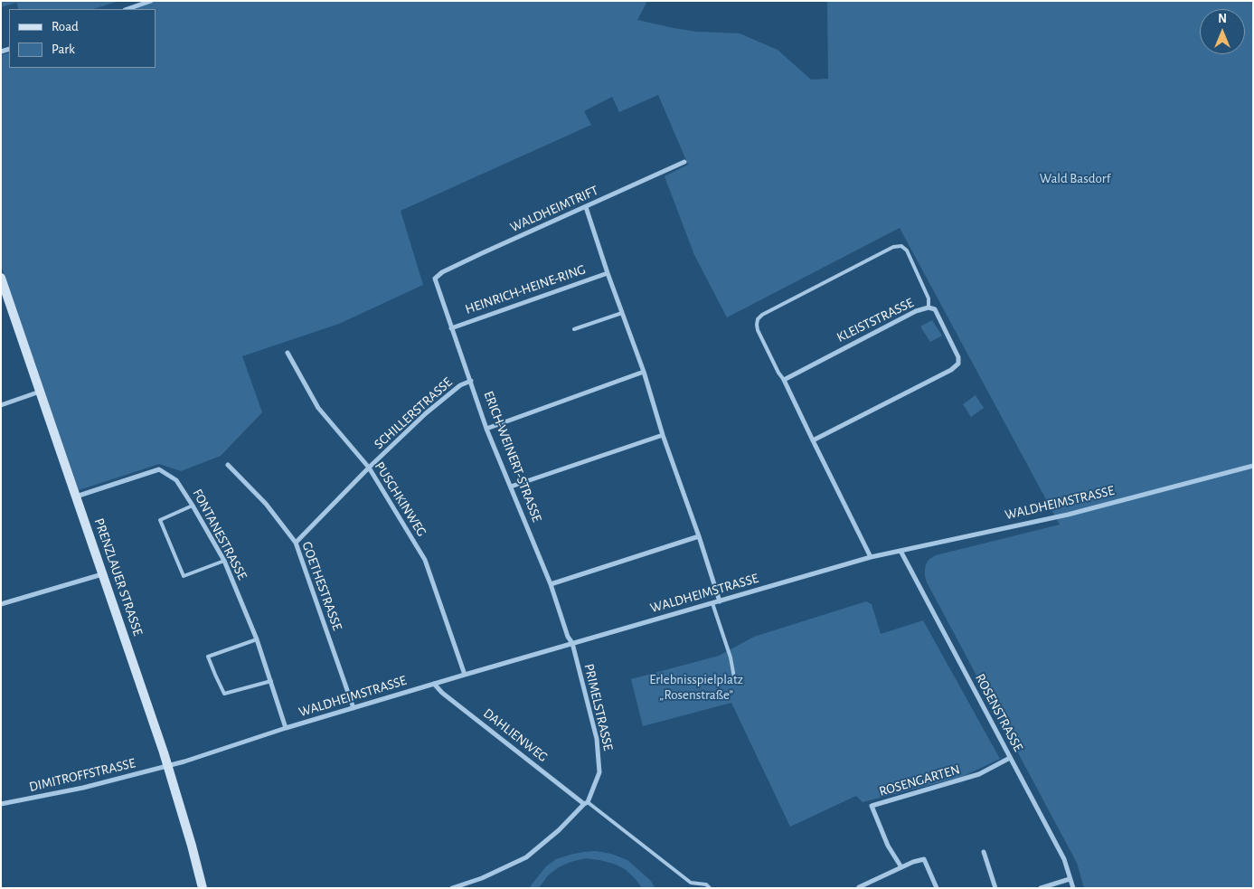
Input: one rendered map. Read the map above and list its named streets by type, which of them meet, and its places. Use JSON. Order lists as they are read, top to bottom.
{
  "streets": {
    "main road": ["PRENZLAUER STRASSE"],
    "street": [
      "WALDHEIMTRIFT",
      "HEINRICH-HEINE-RING",
      "KLEISTSTRASSE",
      "SCHILLERSTRASSE",
      "ERICH-WEINERT-STRASSE",
      "PUSCHKINWEG",
      "WALDHEIMSTRASSE",
      "FONTANESTRASSE",
      "GOETHESTRASSE",
      "PRIMELSTRASSE",
      "ROSENSTRASSE",
      "DAHLIENWEG",
      "DIMITROFFSTRASSE",
      "ROSENGARTEN"
    ]
  },
  "crossings": [
    ["WALDHEIMTRIFT", "HEINRICH-HEINE-RING"],
    ["WALDHEIMTRIFT", "ERICH-WEINERT-STRASSE"],
    ["HEINRICH-HEINE-RING", "ERICH-WEINERT-STRASSE"],
    ["HEINRICH-HEINE-RING", "WALDHEIMSTRASSE"],
    ["SCHILLERSTRASSE", "ERICH-WEINERT-STRASSE"],
    ["SCHILLERSTRASSE", "PUSCHKINWEG"],
    ["SCHILLERSTRASSE", "GOETHESTRASSE"],
    ["ERICH-WEINERT-STRASSE", "WALDHEIMSTRASSE"],
    ["ERICH-WEINERT-STRASSE", "PRIMELSTRASSE"],
    ["PUSCHKINWEG", "WALDHEIMSTRASSE"],
    ["WALDHEIMSTRASSE", "FONTANESTRASSE"],
    ["WALDHEIMSTRASSE", "PRENZLAUER STRASSE"],
    ["WALDHEIMSTRASSE", "GOETHESTRASSE"],
    ["WALDHEIMSTRASSE", "PRIMELSTRASSE"],
    ["WALDHEIMSTRASSE", "ROSENSTRASSE"],
    ["WALDHEIMSTRASSE", "DAHLIENWEG"],
    ["WALDHEIMSTRASSE", "DIMITROFFSTRASSE"],
    ["FONTANESTRASSE", "PRENZLAUER STRASSE"],
    ["PRENZLAUER STRASSE", "DIMITROFFSTRASSE"],
    ["PRIMELSTRASSE", "DAHLIENWEG"],
    ["ROSENSTRASSE", "ROSENGARTEN"]
  ],
  "parks": ["Wald Basdorf", "Erlebnisspielplatz „Rosenstraße”"],
  "legend": ["Road", "Park"],
  "north": "top"
}
